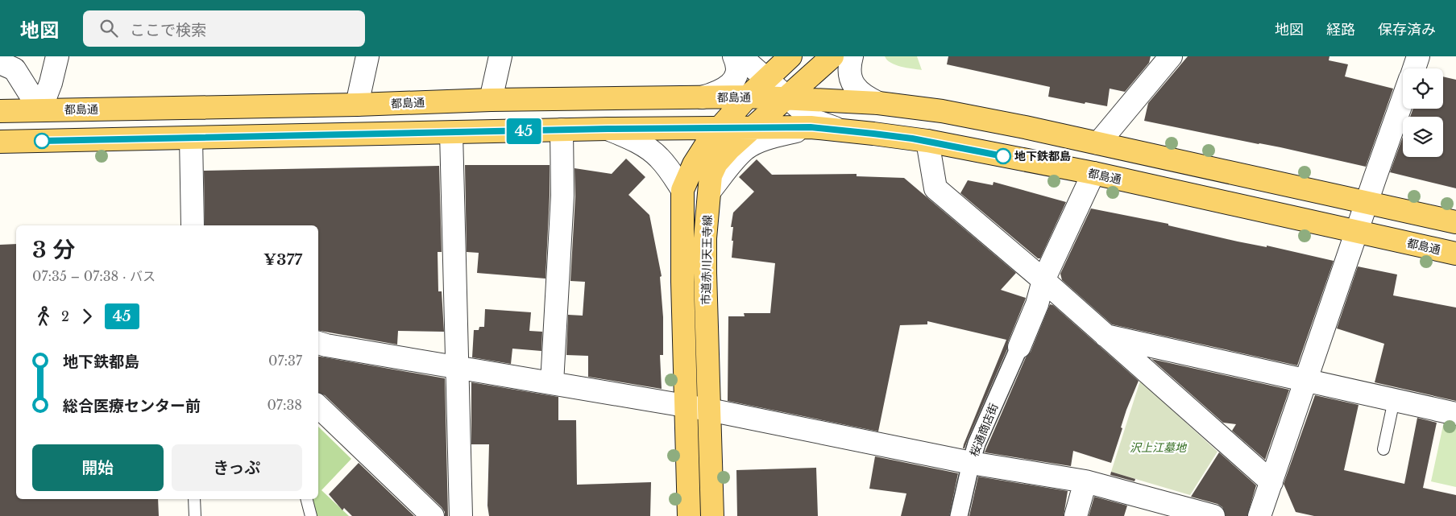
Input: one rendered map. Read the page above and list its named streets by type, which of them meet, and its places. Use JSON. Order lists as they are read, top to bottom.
{
  "streets": {
    "main road": ["都島通", "市道赤川天王寺線"],
    "street": ["桜通商店街"]
  },
  "crossings": [
    ["都島通", "市道赤川天王寺線"]
  ],
  "parks": ["沢上江墓地"],
  "places": ["地下鉄都島"],
  "lines": ["bus line 45"],
  "page": {
    "header": "地図",
    "search": "ここで検索",
    "nav": ["地図", "経路", "保存済み"],
    "on_map": "45",
    "heading": ["3 分", "07:35 – 07:38 · バス", "¥377"],
    "legs": ["2", "45"],
    "list": [
      {
        "name": "地下鉄都島",
        "value": "07:37"
      },
      {
        "name": "総合医療センター前",
        "value": "07:38"
      }
    ],
    "buttons": ["開始", "きっぷ"]
  }
}
